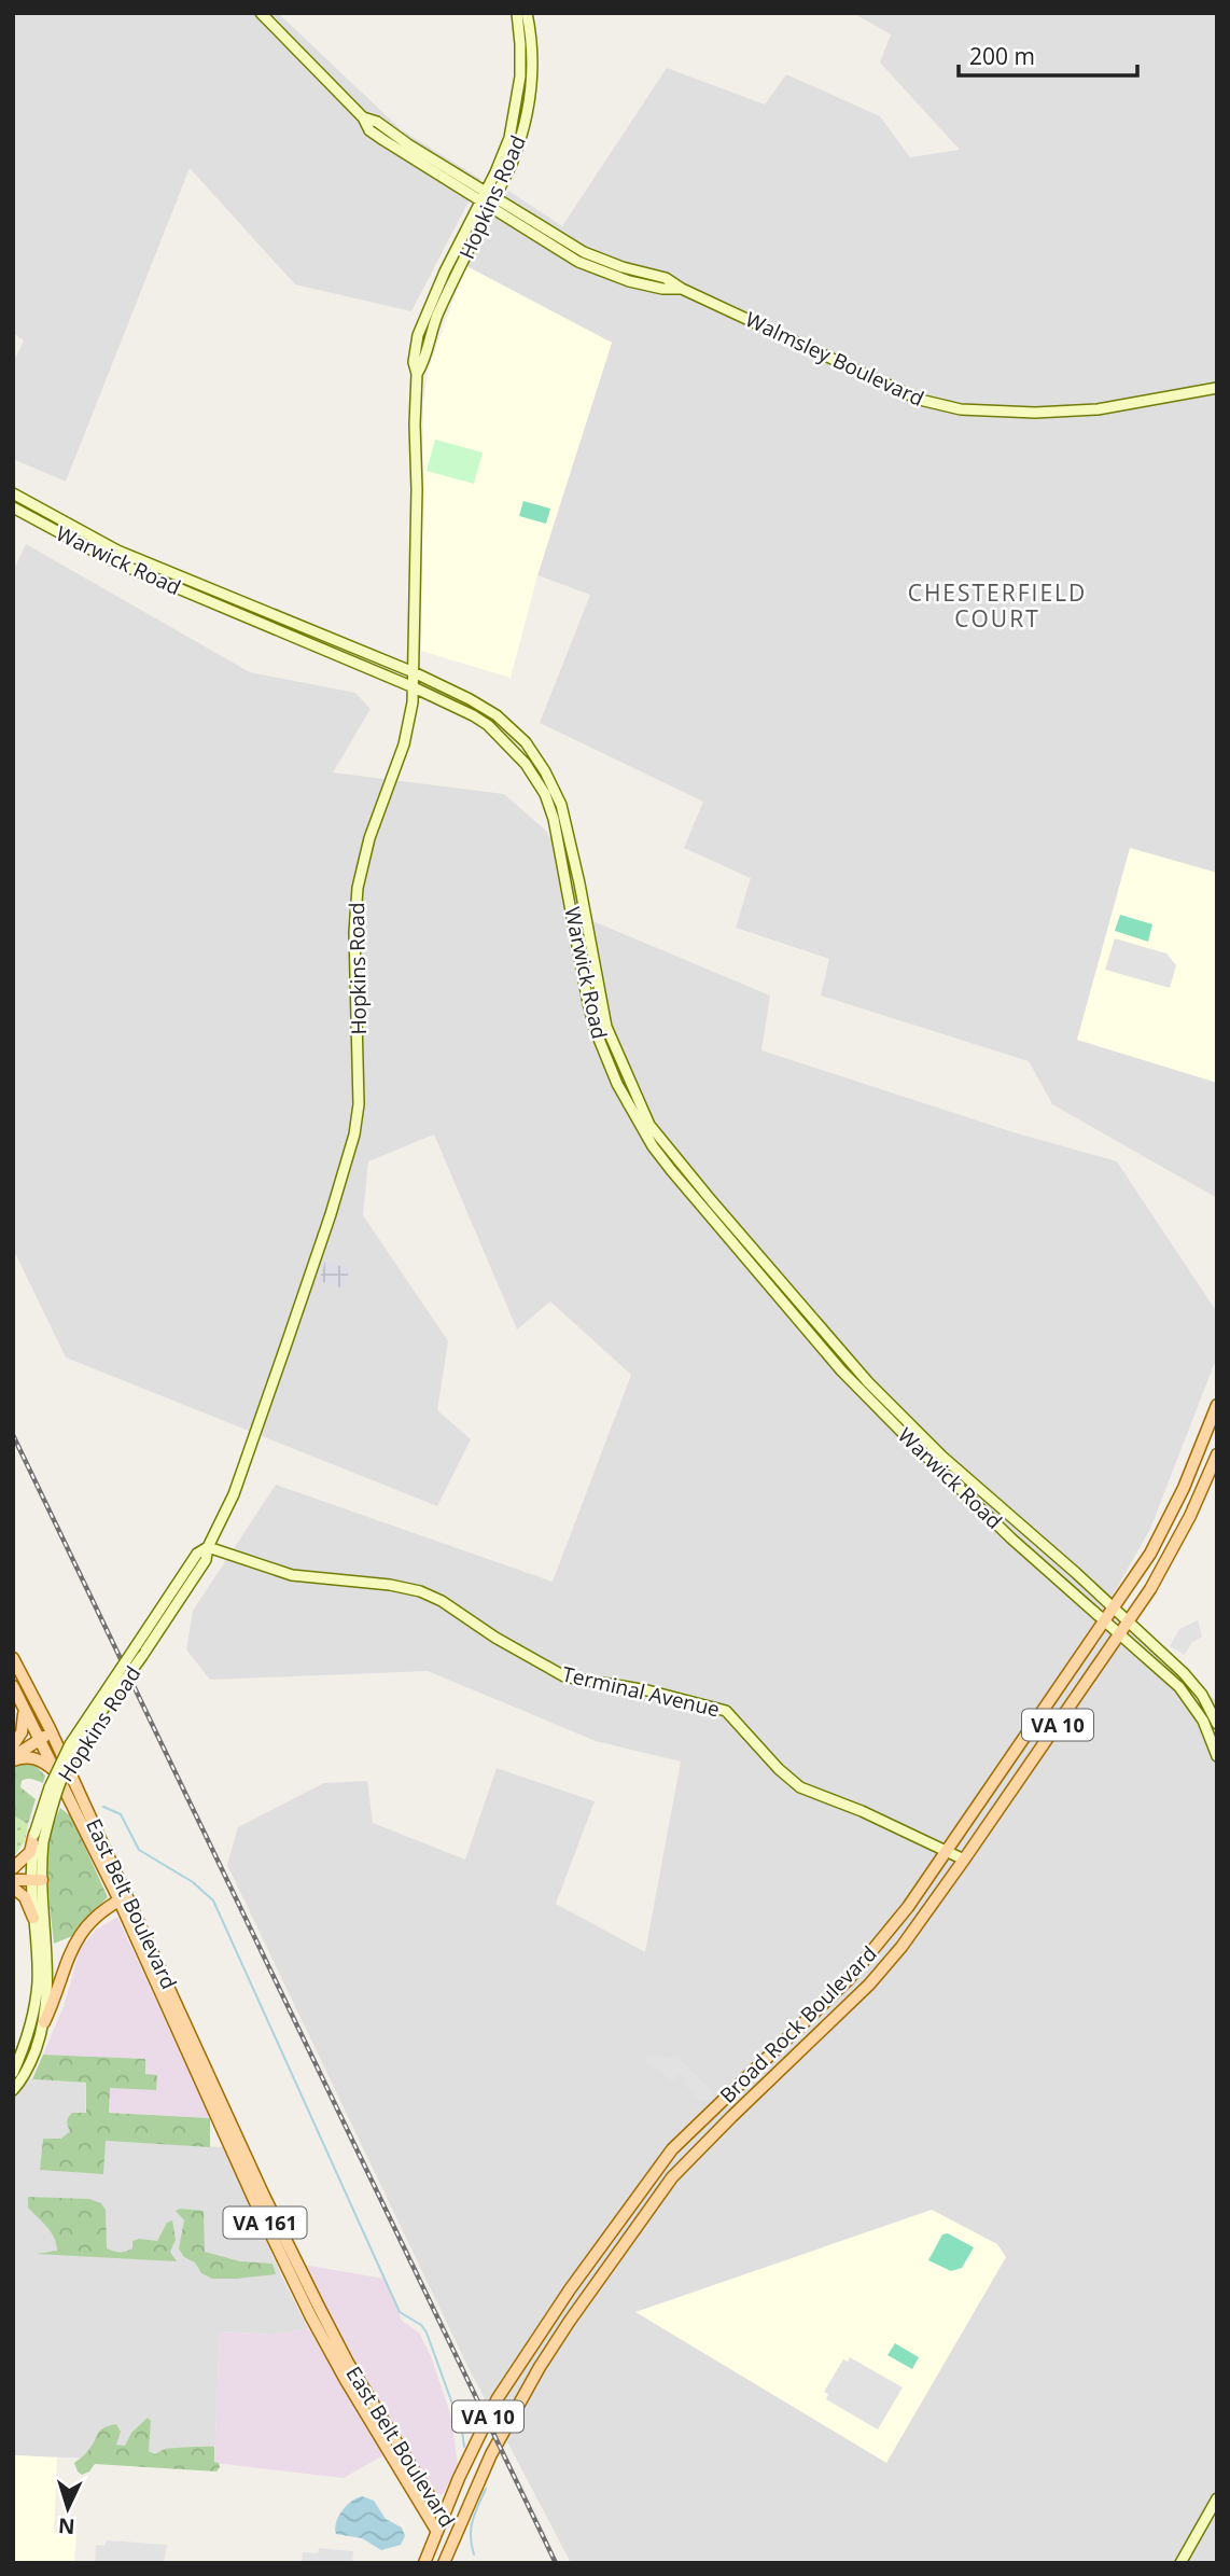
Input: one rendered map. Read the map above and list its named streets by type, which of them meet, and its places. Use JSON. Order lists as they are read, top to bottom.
{
  "streets": {
    "main road": [
      "Hopkins Road",
      "Walmsley Boulevard",
      "Warwick Road",
      "Terminal Avenue",
      "VA 10",
      "East Belt Boulevard",
      "Broad Rock Boulevard",
      "VA 161"
    ]
  },
  "crossings": [
    ["Hopkins Road", "Walmsley Boulevard"],
    ["Hopkins Road", "Warwick Road"],
    ["Hopkins Road", "Terminal Avenue"],
    ["Warwick Road", "Broad Rock Boulevard"],
    ["Terminal Avenue", "Broad Rock Boulevard"],
    ["East Belt Boulevard", "Broad Rock Boulevard"]
  ],
  "districts": ["CHESTERFIELD COURT"],
  "scale_bar": "200 m",
  "north": "bottom"
}
